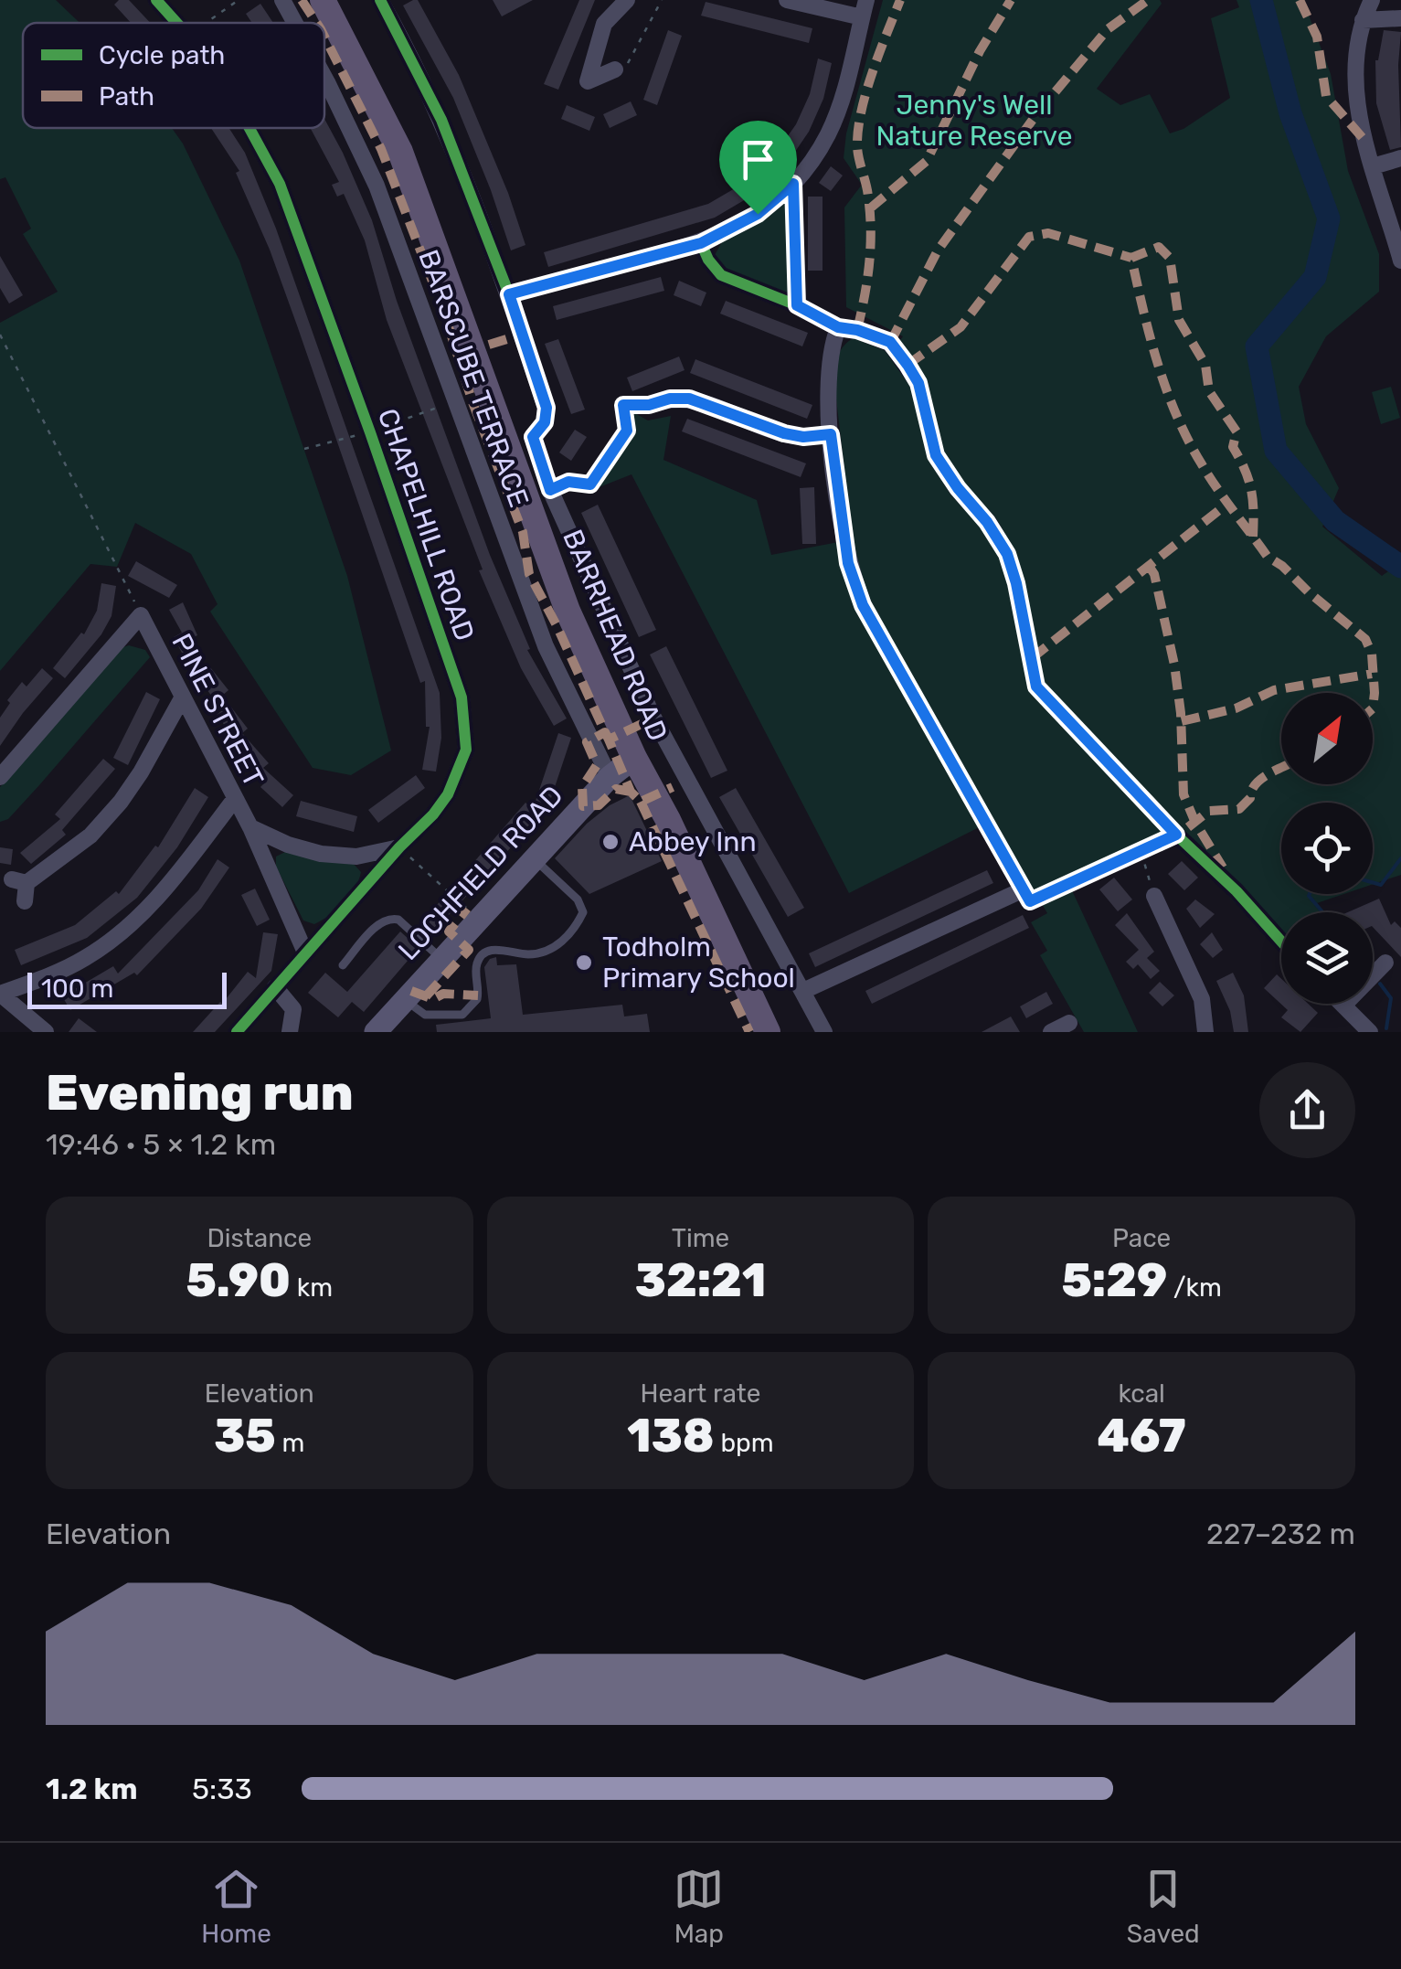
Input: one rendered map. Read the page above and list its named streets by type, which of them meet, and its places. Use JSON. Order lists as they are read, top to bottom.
{
  "streets": {
    "main road": ["BARRHEAD ROAD"],
    "street": [
      "BARSCUBE TERRACE",
      "CHAPELHILL ROAD",
      "PINE STREET",
      "LOCHFIELD ROAD"
    ]
  },
  "crossings": [
    ["BARSCUBE TERRACE", "LOCHFIELD ROAD"],
    ["CHAPELHILL ROAD", "PINE STREET"],
    ["BARRHEAD ROAD", "LOCHFIELD ROAD"]
  ],
  "parks": ["Jenny's Well Nature Reserve"],
  "places": ["Abbey Inn", "Todholm Primary School"],
  "legend": ["Cycle path", "Path"],
  "scale_bar": "100 m",
  "north": "top right",
  "page": {
    "scale": "100 m",
    "heading": ["Evening run", "19:46 · 5 × 1.2 km"],
    "stats": [
      ["Distance", "5.90 km"],
      ["Time", "32:21"],
      ["Pace", "5:29 /km"],
      ["Elevation", "35 m"],
      ["Heart rate", "138 bpm"],
      ["kcal", "467"]
    ],
    "chart": ["Elevation", "227–232 m"],
    "list": [
      {
        "name": "1.2 km",
        "note": "5:33"
      }
    ],
    "tabs": ["Home", "Map", "Saved"]
  }
}
